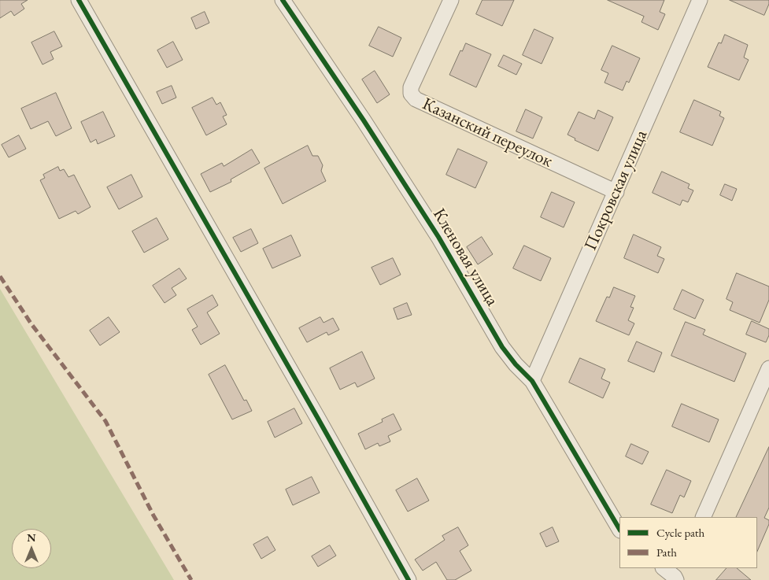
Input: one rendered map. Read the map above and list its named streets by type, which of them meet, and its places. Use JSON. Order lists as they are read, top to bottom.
{
  "streets": {
    "street": ["Казанский переулок", "Покровская улица", "Кленовая улица"]
  },
  "crossings": [
    ["Казанский переулок", "Покровская улица"],
    ["Покровская улица", "Кленовая улица"]
  ],
  "legend": ["Cycle path", "Path"],
  "north": "top"
}
